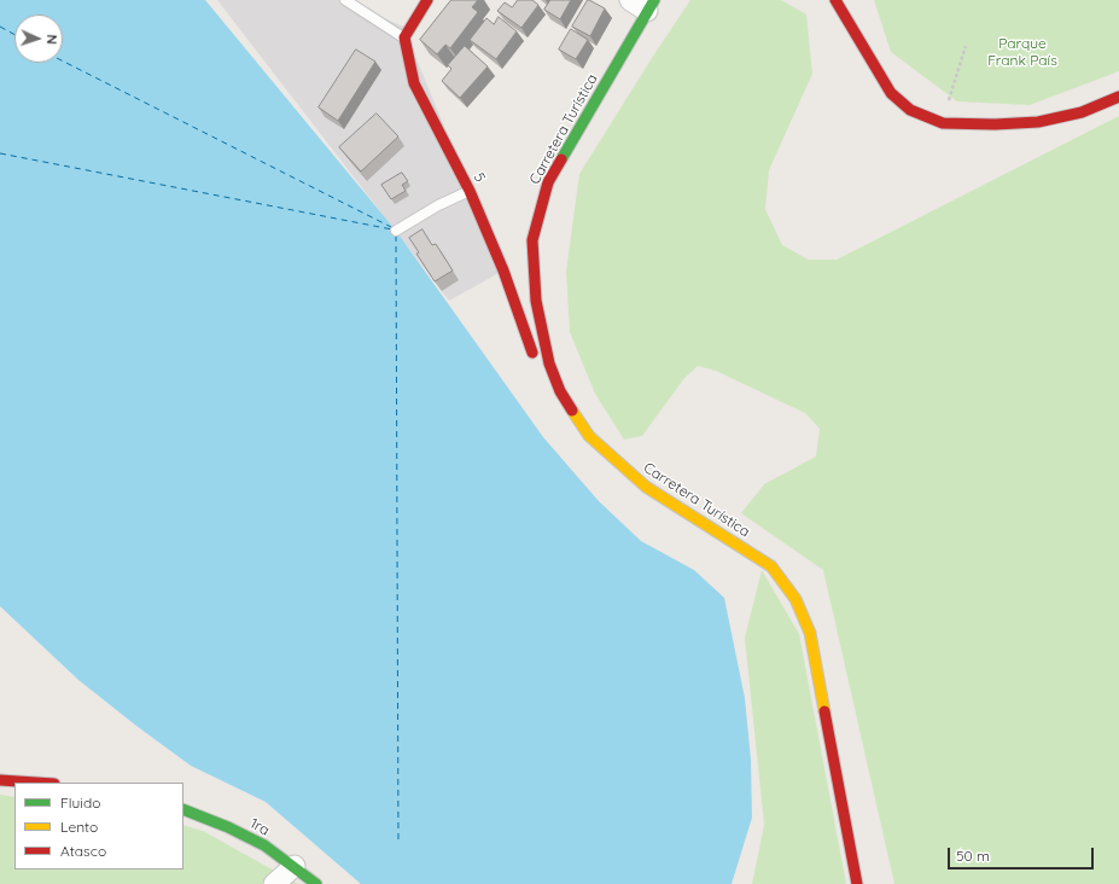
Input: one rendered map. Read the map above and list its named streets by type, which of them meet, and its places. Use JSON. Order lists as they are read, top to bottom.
{
  "streets": {
    "main road": ["Carretera Turística", "5", "1ra"]
  },
  "crossings": [
    ["Carretera Turística", "5"]
  ],
  "parks": ["Parque Frank País"],
  "legend": ["Fluido", "Lento", "Atasco"],
  "scale_bar": "50 m",
  "north": "right"
}
